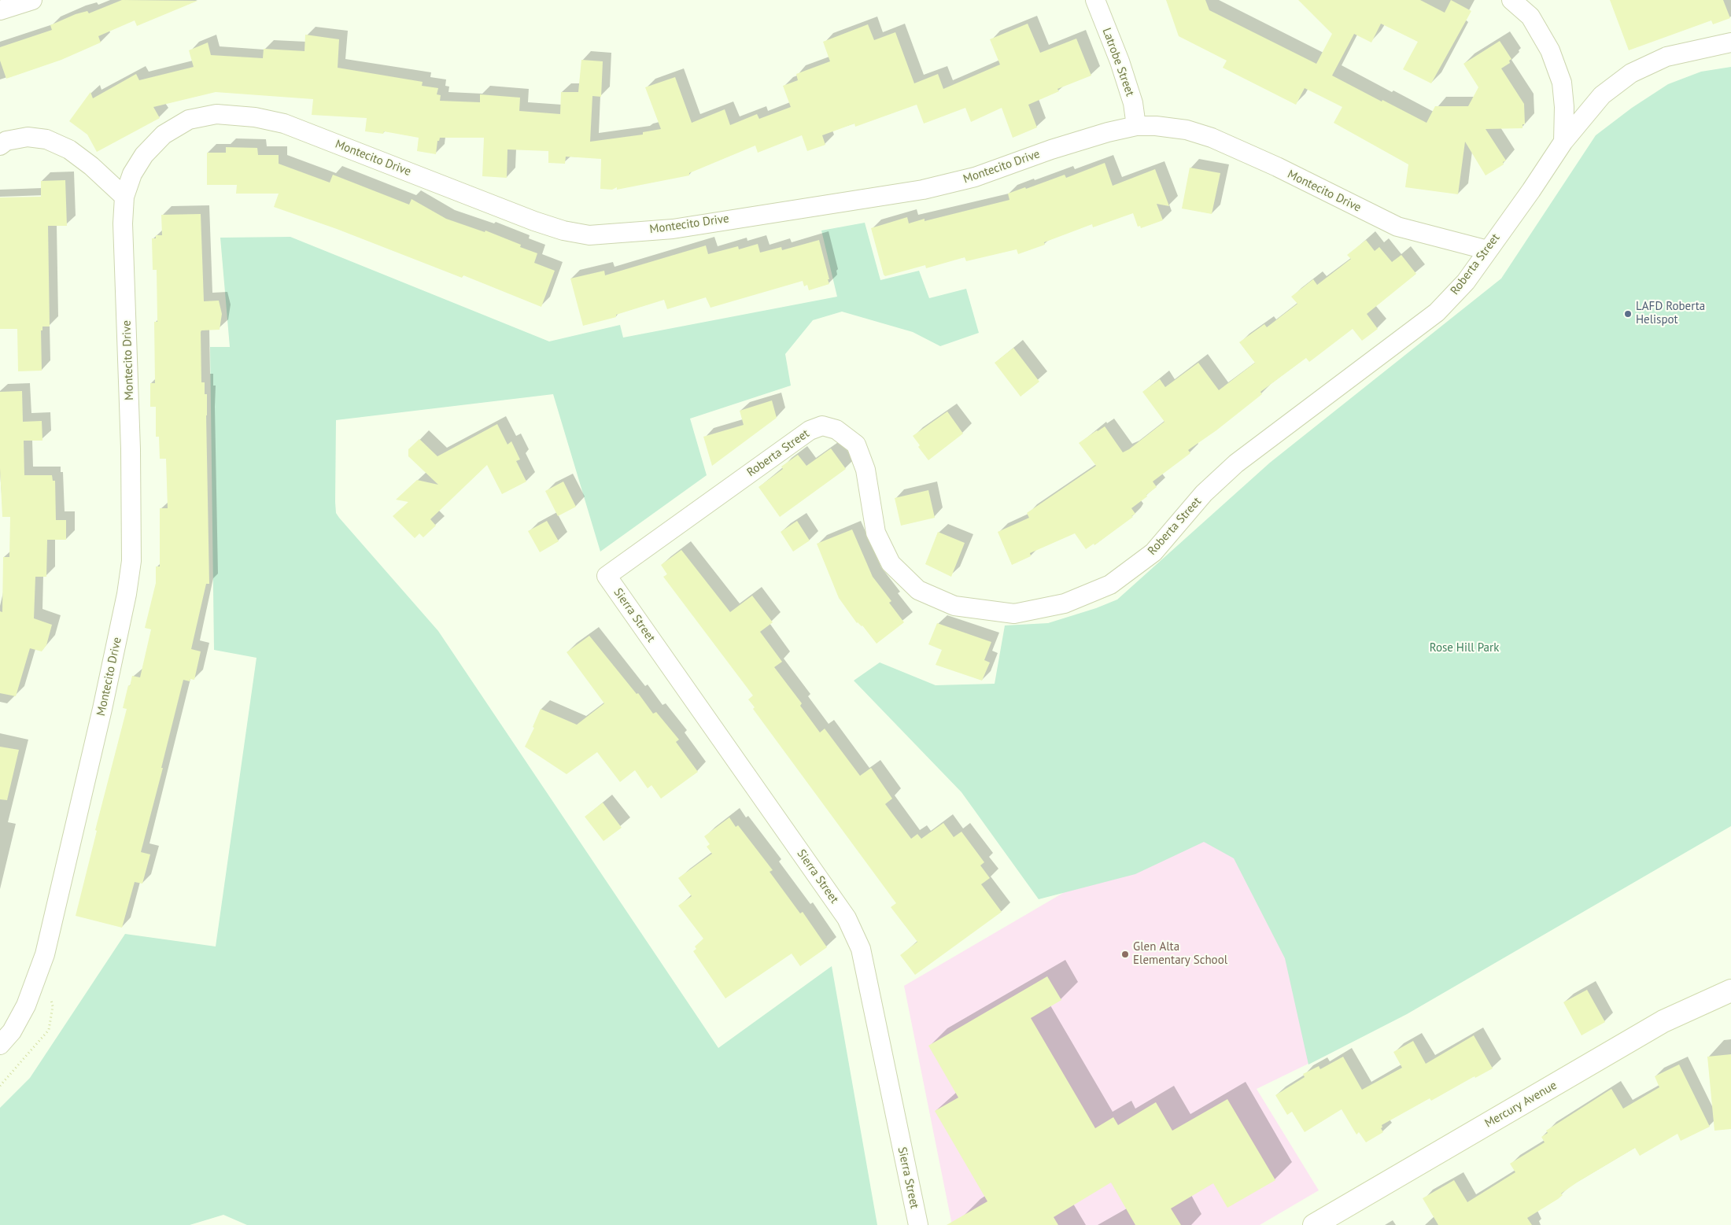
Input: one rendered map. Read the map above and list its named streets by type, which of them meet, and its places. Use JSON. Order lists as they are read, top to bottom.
{
  "streets": {
    "street": [
      "Latrobe Street",
      "Montecito Drive",
      "Roberta Street",
      "Sierra Street",
      "Mercury Avenue"
    ]
  },
  "crossings": [
    ["Latrobe Street", "Montecito Drive"],
    ["Montecito Drive", "Roberta Street"],
    ["Roberta Street", "Sierra Street"]
  ],
  "parks": ["Rose Hill Park"],
  "places": ["LAFD Roberta Helispot", "Glen Alta Elementary School"]
}
